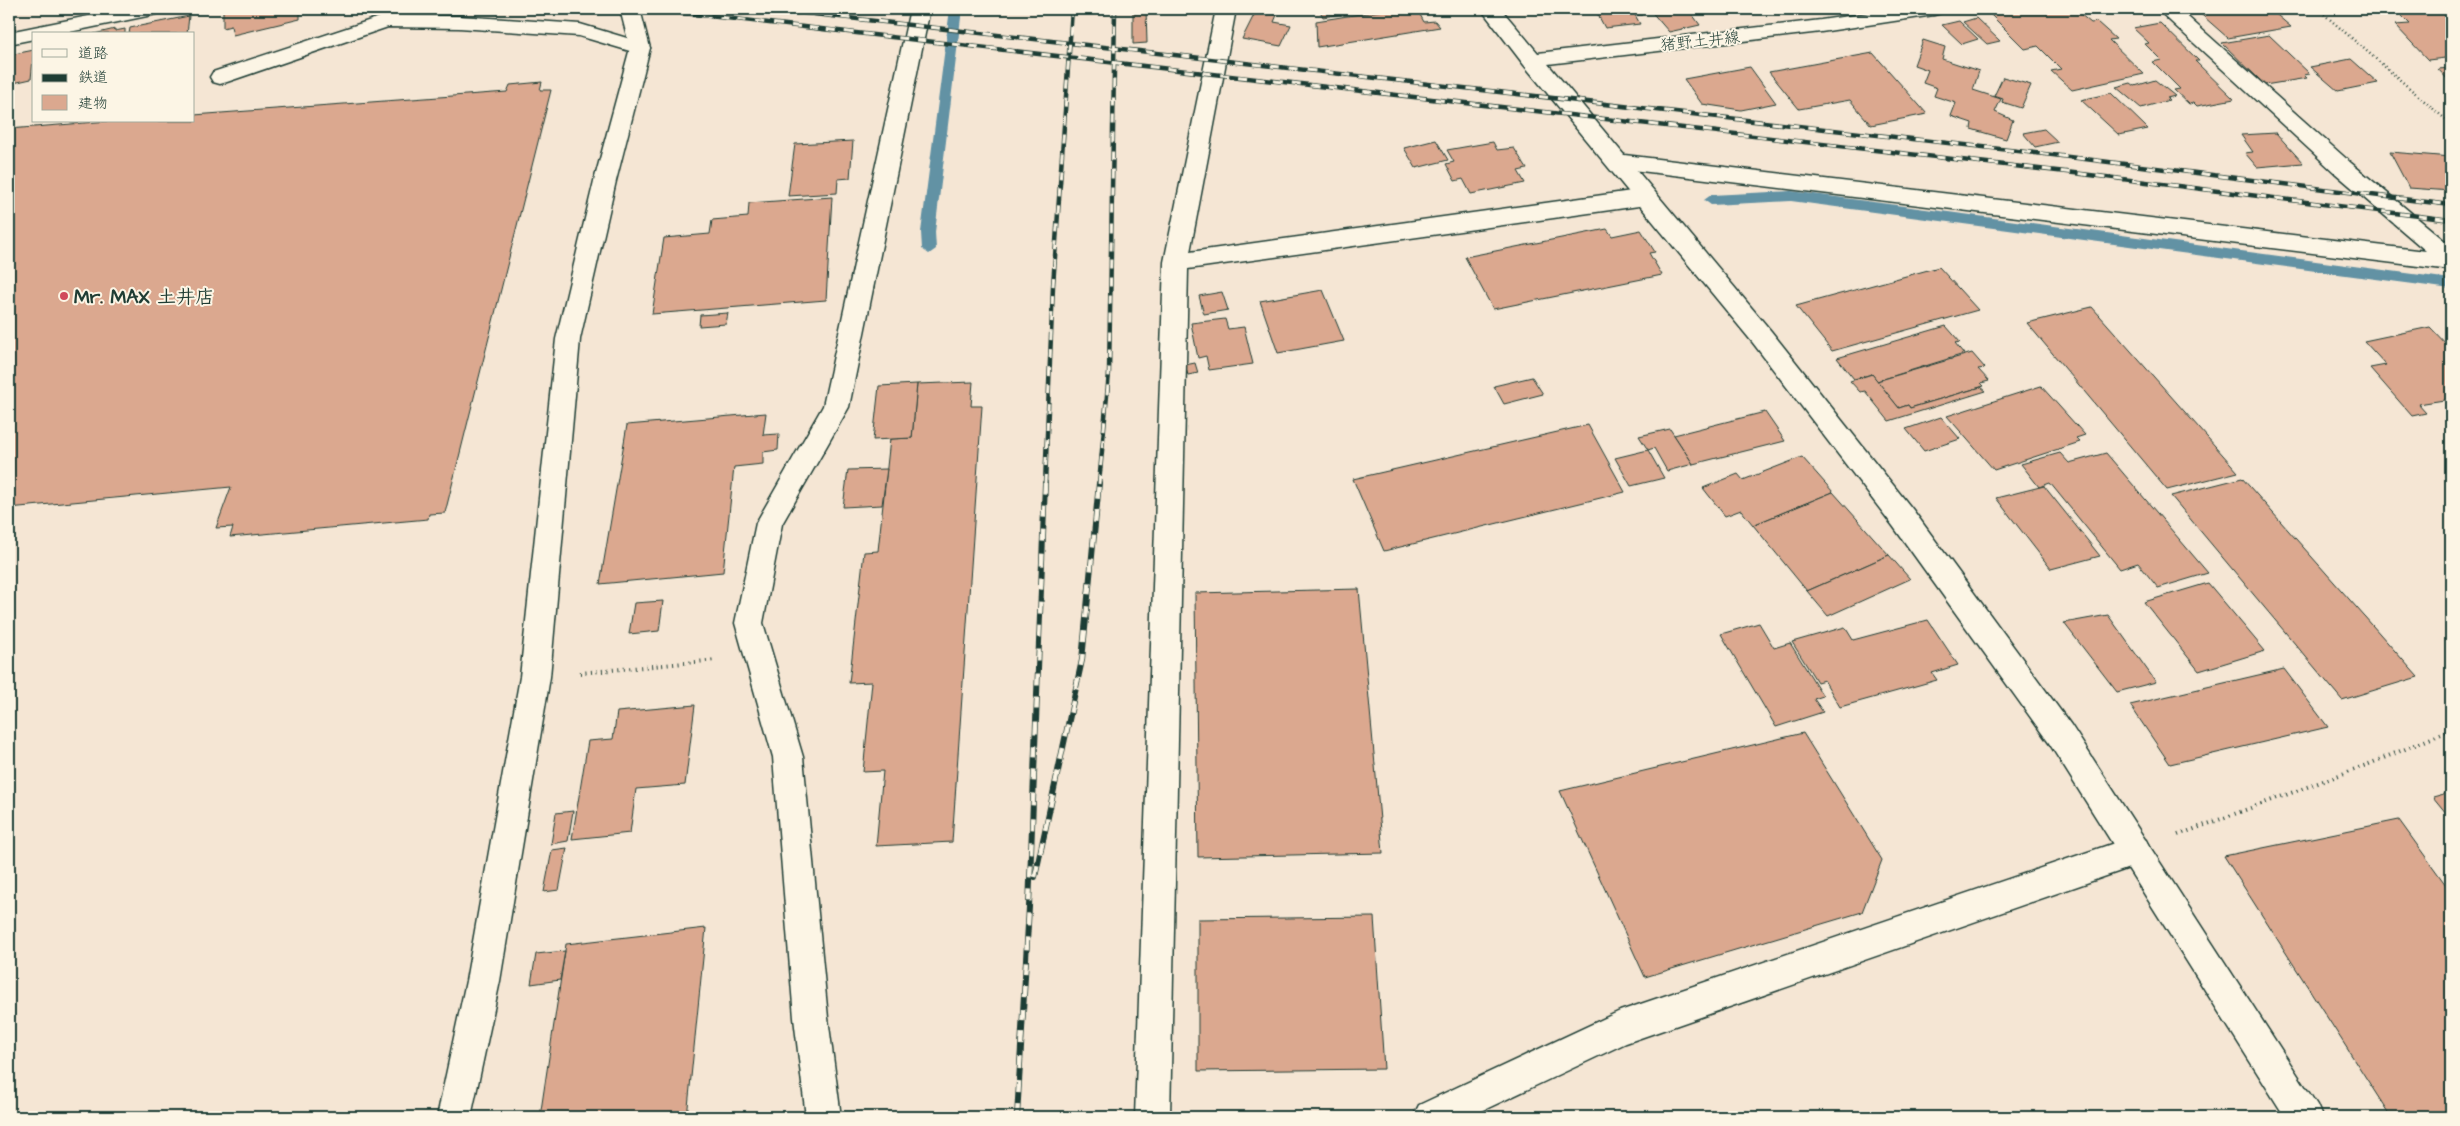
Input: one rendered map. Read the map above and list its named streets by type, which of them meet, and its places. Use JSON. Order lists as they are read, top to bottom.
{
  "streets": {
    "street": ["猪野土井線"]
  },
  "places": ["Mr. MAX 土井店"],
  "legend": ["道路", "鉄道", "建物"]
}
